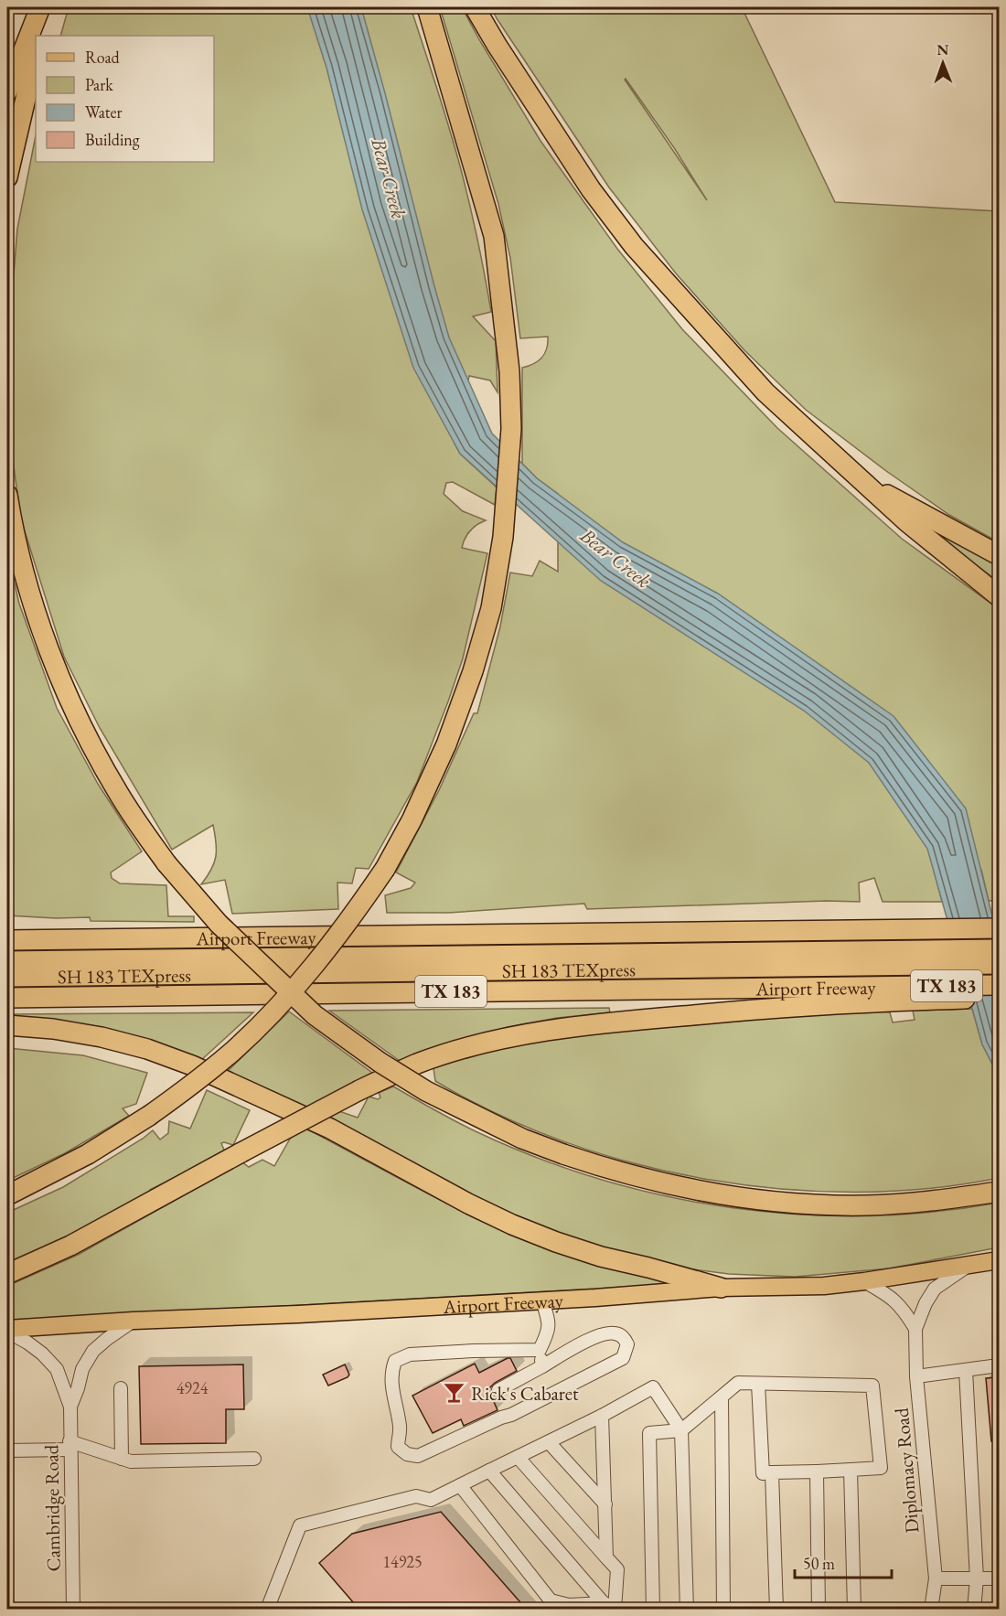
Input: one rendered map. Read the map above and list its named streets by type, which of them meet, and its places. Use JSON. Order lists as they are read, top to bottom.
{
  "streets": {
    "highway": ["Airport Freeway", "SH 183 TEXpress", "TX 183"],
    "street": ["Diplomacy Road", "Cambridge Road"]
  },
  "crossings": [
    ["Airport Freeway", "Diplomacy Road"],
    ["Airport Freeway", "Cambridge Road"]
  ],
  "water": ["Bear Creek"],
  "places": {
    "bar": ["Rick's Cabaret"]
  },
  "house_numbers": ["4924", "14925"],
  "legend": [
    "Road",
    "Park",
    "Water",
    "Building"
  ],
  "scale_bar": "50 m",
  "north": "top"
}
